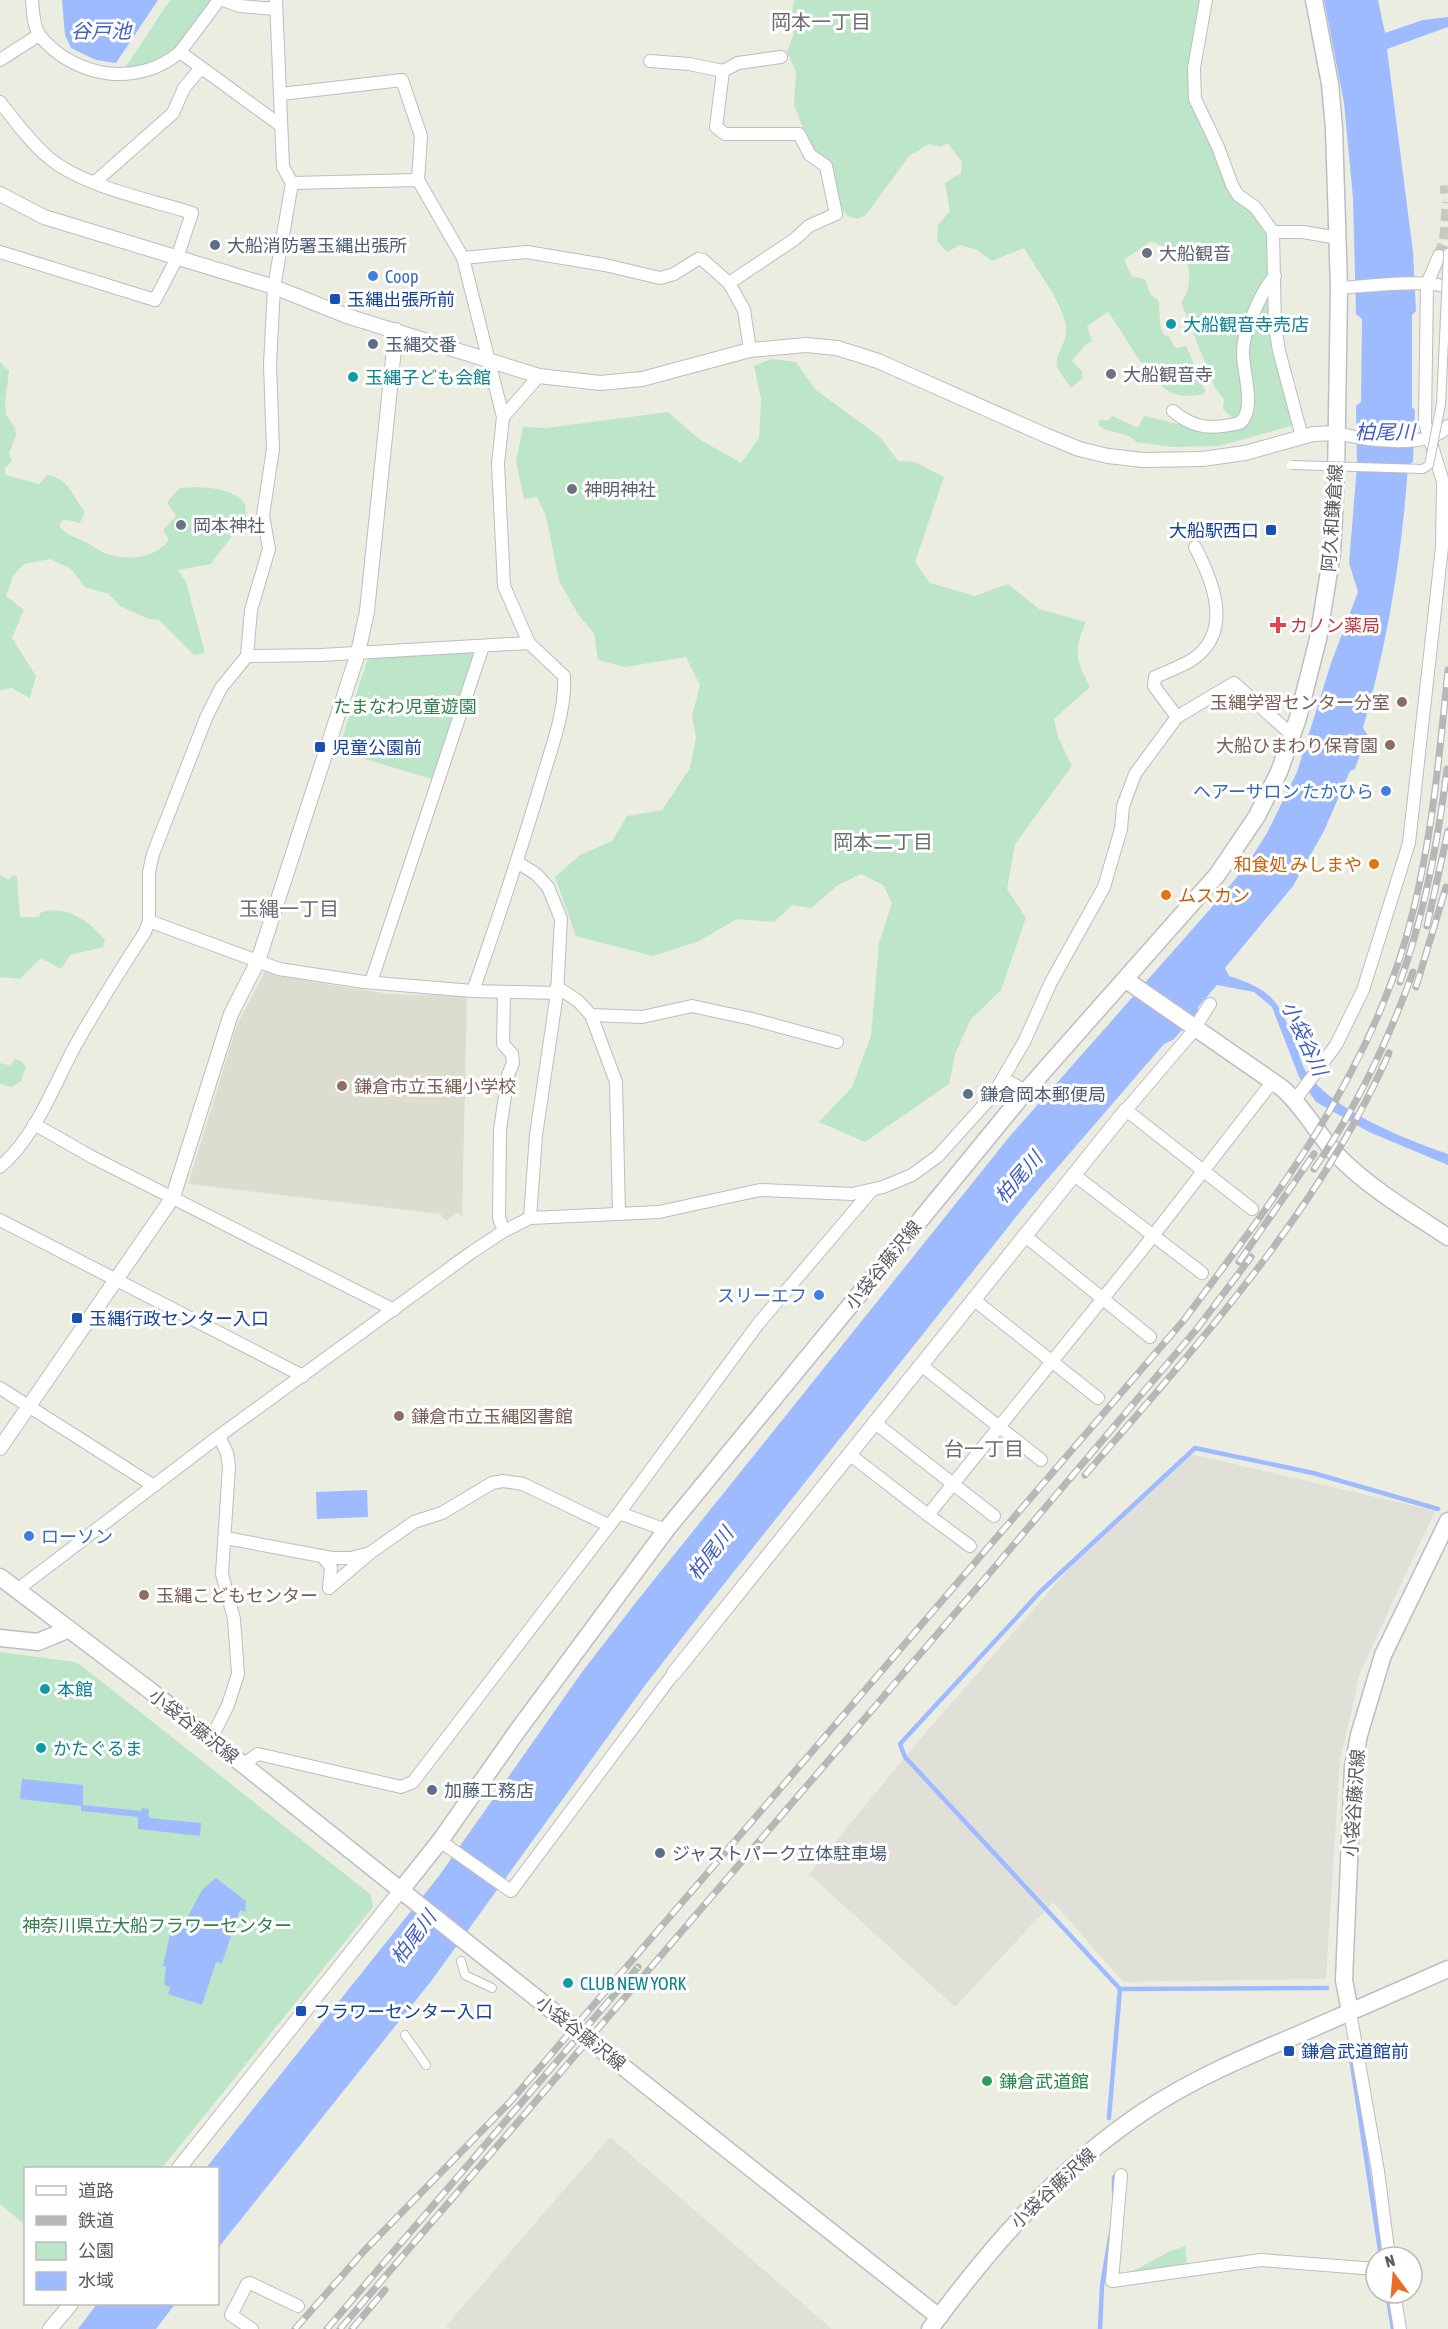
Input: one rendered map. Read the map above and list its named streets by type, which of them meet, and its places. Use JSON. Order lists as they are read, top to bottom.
{
  "streets": {
    "main road": ["阿久和鎌倉線", "小袋谷藤沢線"]
  },
  "crossings": [
    ["阿久和鎌倉線", "小袋谷藤沢線"]
  ],
  "districts": [
    "岡本一丁目",
    "岡本二丁目",
    "玉縄一丁目",
    "台一丁目"
  ],
  "water": ["谷戸池", "柏尾川", "小袋谷川"],
  "parks": ["たまなわ児童遊園", "神奈川県立大船フラワーセンター"],
  "places": {
    "other": [
      "大船消防署玉縄出張所",
      "大船観音",
      "Coop",
      "大船観音寺売店",
      "玉縄交番",
      "大船観音寺",
      "玉縄子ども会館",
      "神明神社",
      "岡本神社",
      "玉縄学習センター分室",
      "大船ひまわり保育園",
      "ヘアーサロン たかひら",
      "和食処 みしまや",
      "ムスカン",
      "鎌倉市立玉縄小学校",
      "鎌倉岡本郵便局",
      "スリーエフ",
      "鎌倉市立玉縄図書館",
      "ローソン",
      "玉縄こどもセンター",
      "本館",
      "かたぐるま",
      "加藤工務店",
      "ジャストパーク立体駐車場",
      "CLUB NEW YORK",
      "鎌倉武道館"
    ],
    "transit": [
      "玉縄出張所前",
      "大船駅西口",
      "児童公園前",
      "玉縄行政センター入口",
      "フラワーセンター入口",
      "鎌倉武道館前"
    ],
    "health": ["カノン薬局"]
  },
  "legend": [
    "道路",
    "鉄道",
    "公園",
    "水域"
  ],
  "north": "top"
}
